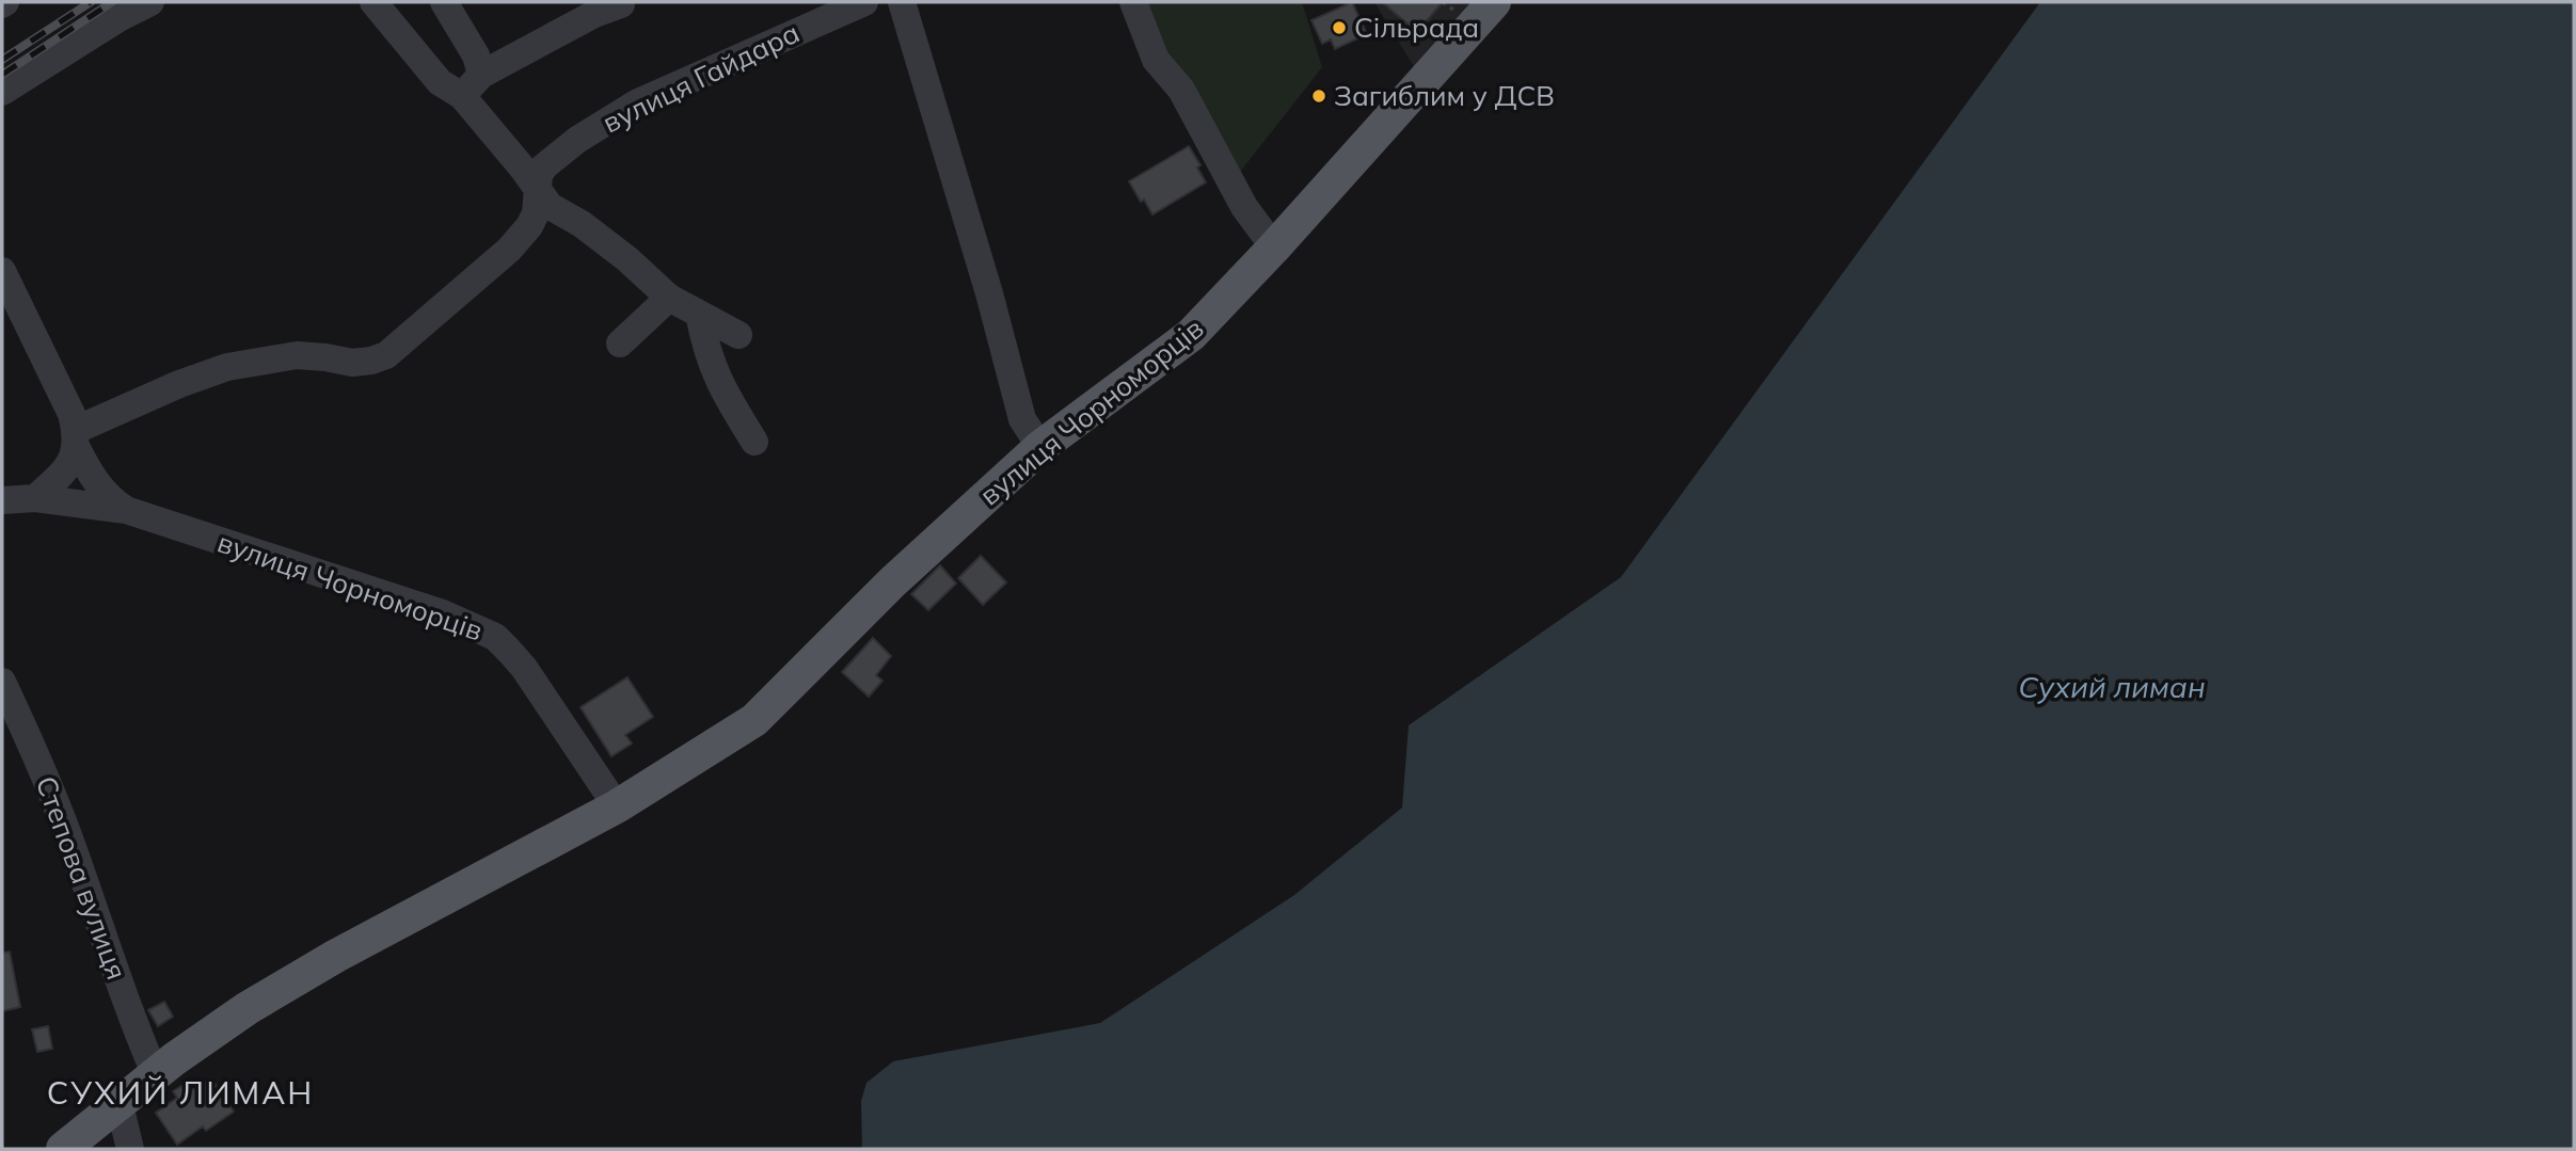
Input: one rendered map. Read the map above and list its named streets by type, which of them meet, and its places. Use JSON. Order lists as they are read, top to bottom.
{
  "streets": {
    "main road": ["вулиця Чорноморців"],
    "street": ["вулиця Гайдара", "Степова вулиця"]
  },
  "crossings": [
    ["вулиця Чорноморців", "Степова вулиця"]
  ],
  "districts": ["СУХИЙ ЛИМАН"],
  "water": ["Сухий лиман"],
  "places": ["Сільрада", "Загиблим у ДСВ"]
}
